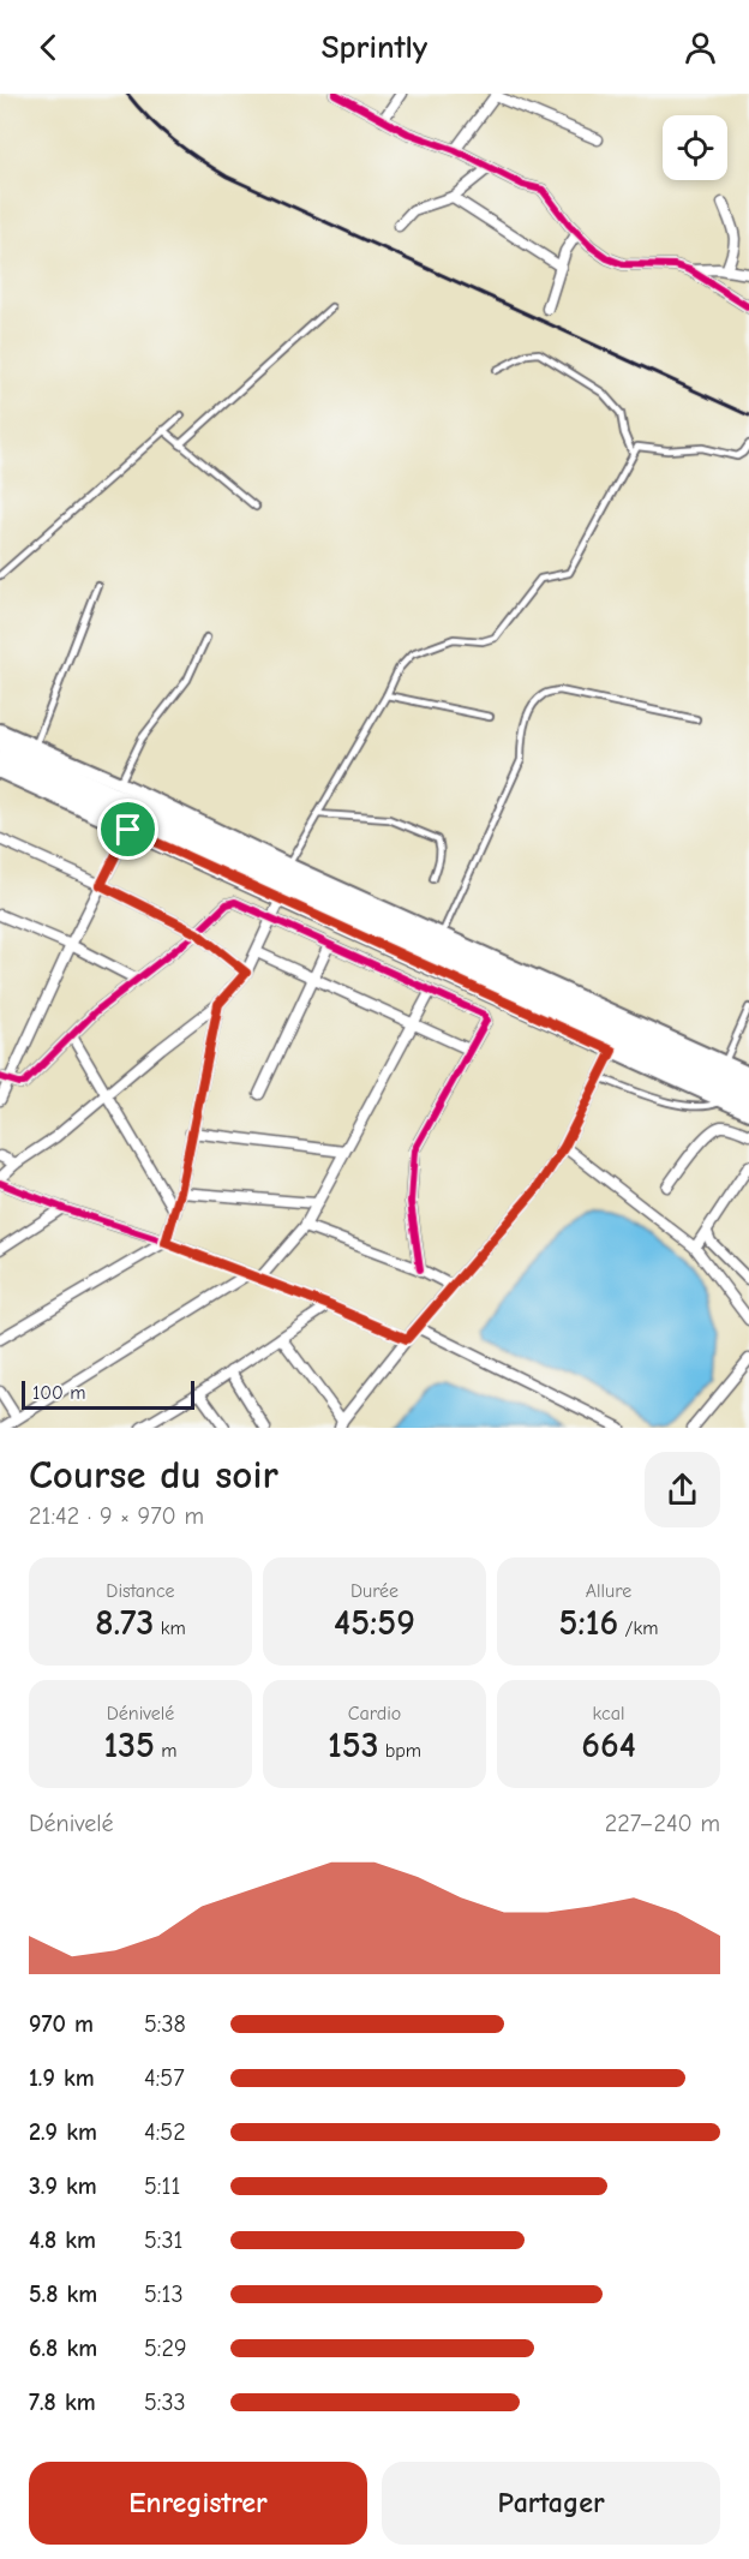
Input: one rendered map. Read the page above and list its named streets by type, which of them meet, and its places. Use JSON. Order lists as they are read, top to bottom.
{
  "scale_bar": "100 m",
  "page": {
    "header": "Sprintly",
    "scale": "100 m",
    "heading": ["Course du soir", "21:42 · 9 × 970 m"],
    "stats": [
      ["Distance", "8.73 km"],
      ["Durée", "45:59"],
      ["Allure", "5:16 /km"],
      ["Dénivelé", "135 m"],
      ["Cardio", "153 bpm"],
      ["kcal", "664"]
    ],
    "chart": ["Dénivelé", "227–240 m"],
    "list": [
      {
        "name": "970 m",
        "note": "5:38"
      },
      {
        "name": "1.9 km",
        "note": "4:57"
      },
      {
        "name": "2.9 km",
        "note": "4:52"
      },
      {
        "name": "3.9 km",
        "note": "5:11"
      },
      {
        "name": "4.8 km",
        "note": "5:31"
      },
      {
        "name": "5.8 km",
        "note": "5:13"
      },
      {
        "name": "6.8 km",
        "note": "5:29"
      },
      {
        "name": "7.8 km",
        "note": "5:33"
      }
    ],
    "buttons": ["Enregistrer", "Partager"]
  }
}
